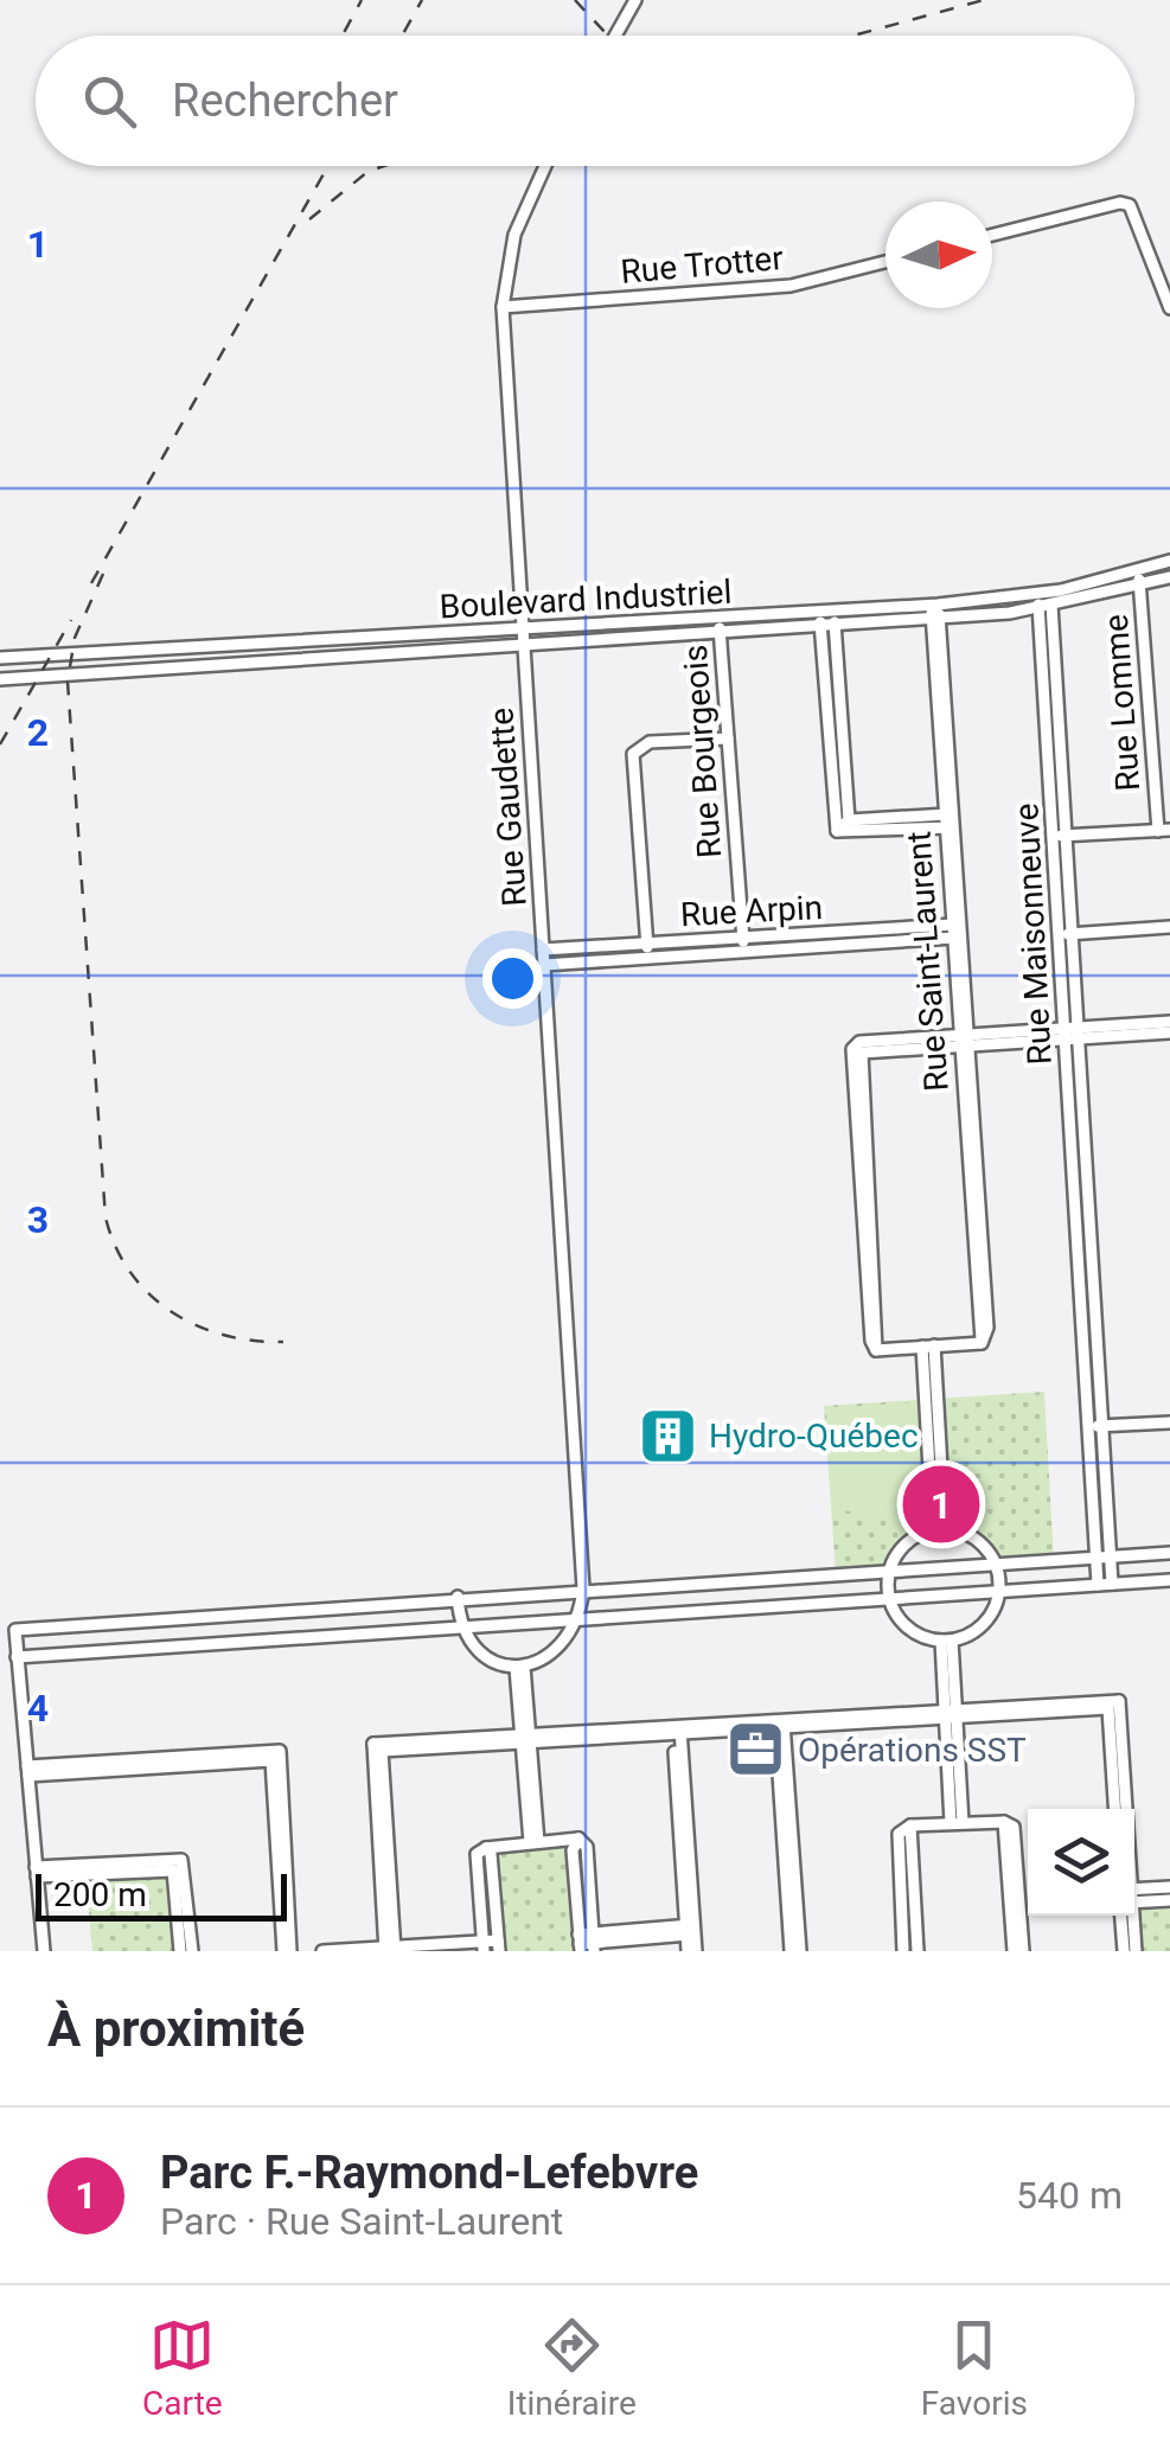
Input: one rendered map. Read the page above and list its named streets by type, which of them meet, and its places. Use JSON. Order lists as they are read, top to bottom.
{
  "streets": {
    "street": [
      "Rue Trotter",
      "Boulevard Industriel",
      "Rue Lomme",
      "Rue Bourgeois",
      "Rue Gaudette",
      "Rue Arpin",
      "Rue Maisonneuve",
      "Rue Saint-Laurent"
    ]
  },
  "crossings": [
    ["Rue Trotter", "Rue Gaudette"],
    ["Boulevard Industriel", "Rue Lomme"],
    ["Boulevard Industriel", "Rue Bourgeois"],
    ["Boulevard Industriel", "Rue Gaudette"],
    ["Boulevard Industriel", "Rue Maisonneuve"],
    ["Boulevard Industriel", "Rue Saint-Laurent"],
    ["Rue Bourgeois", "Rue Arpin"],
    ["Rue Gaudette", "Rue Arpin"],
    ["Rue Arpin", "Rue Saint-Laurent"]
  ],
  "places": {
    "building": ["Hydro-Québec"],
    "office": ["Opérations SST"]
  },
  "scale_bar": "200 m",
  "north": "right",
  "page": {
    "search": "Rechercher",
    "pins": "1",
    "scale": "200 m",
    "heading": "À proximité",
    "list": [
      {
        "mark": "1",
        "name": "Parc F.-Raymond-Lefebvre",
        "note": "Parc · Rue Saint-Laurent",
        "value": "540 m"
      }
    ],
    "nav": ["Carte", "Itinéraire", "Favoris"]
  },
  "grid": {
    "rows": [
      "1",
      "2",
      "3",
      "4"
    ]
  }
}
